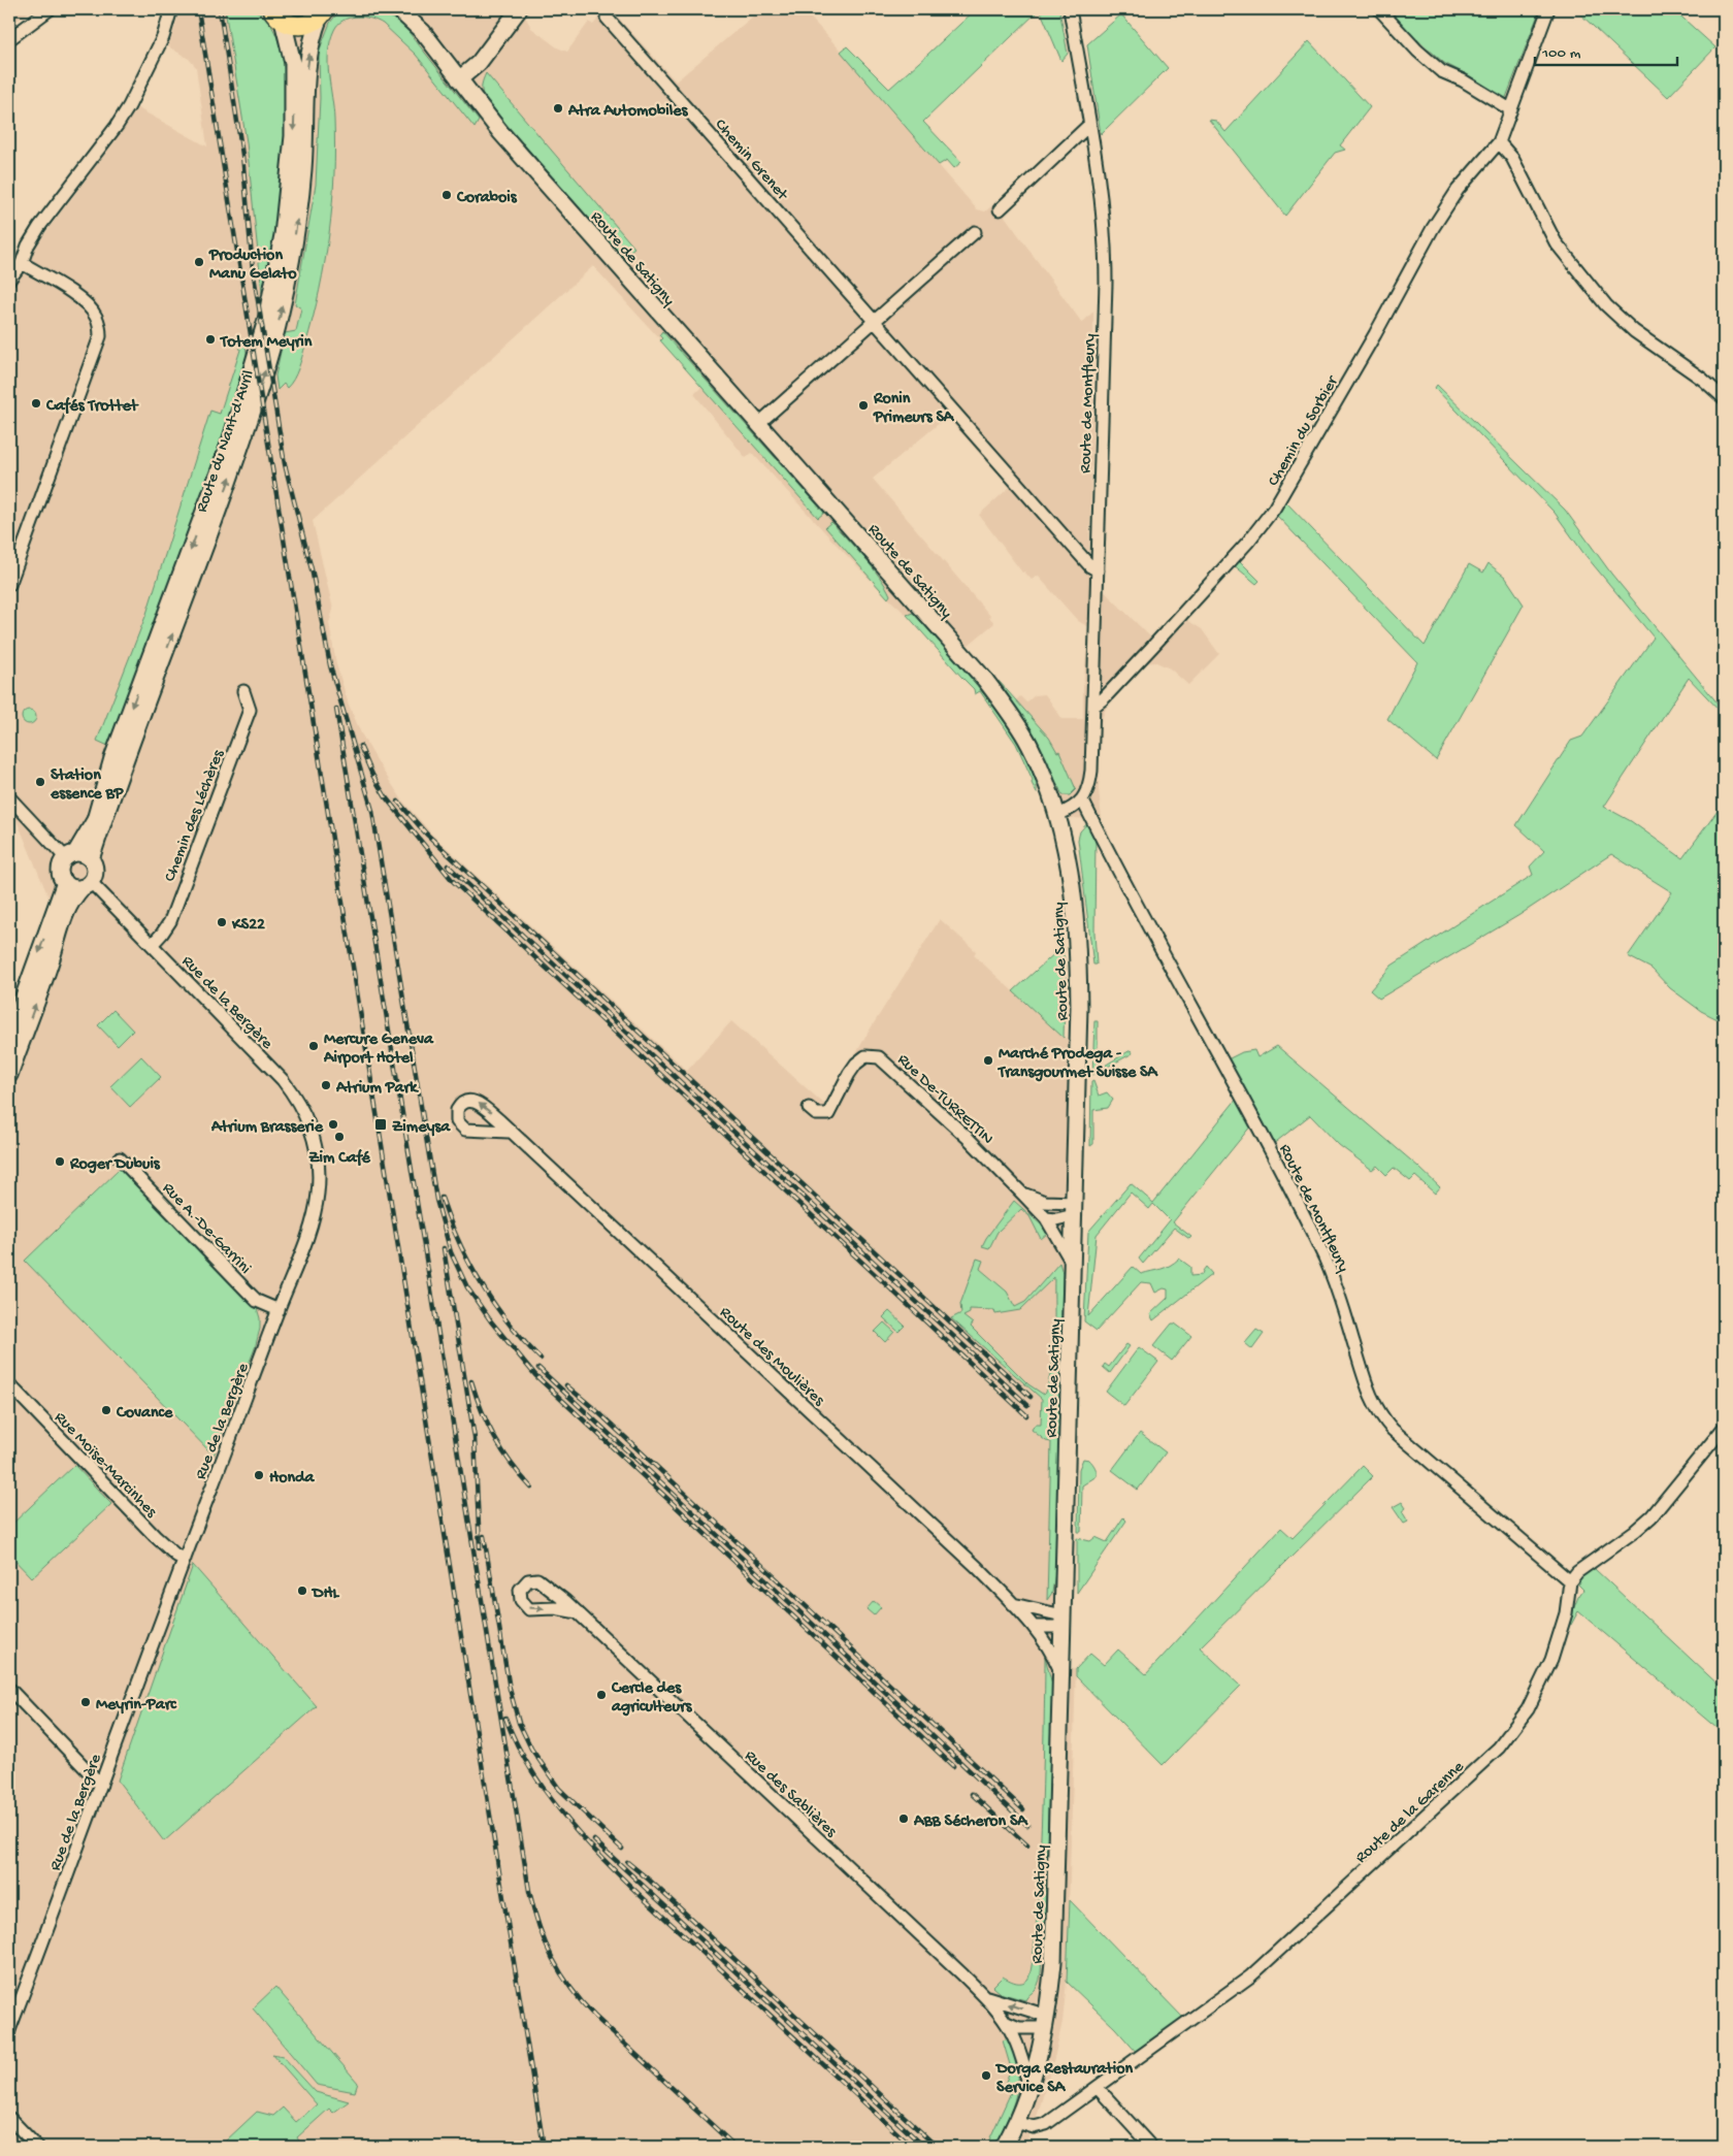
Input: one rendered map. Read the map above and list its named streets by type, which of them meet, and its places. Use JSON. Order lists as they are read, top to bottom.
{
  "streets": {
    "street": [
      "Chemin Grenet",
      "Route de Satigny",
      "Route de Montfleury",
      "Chemin du Sorbier",
      "Route du Nant-d'Avril",
      "Chemin des Léchères",
      "Rue de la Bergère",
      "Rue De-TURRETTIN",
      "Rue A.-De-Garrini",
      "Route des Moulières",
      "Rue Moïse-Marcinhes",
      "Rue des Sablières",
      "Route de la Garenne"
    ]
  },
  "crossings": [
    ["Chemin Grenet", "Route de Montfleury"],
    ["Route de Satigny", "Rue De-TURRETTIN"],
    ["Route de Satigny", "Rue des Sablières"],
    ["Route de Satigny", "Route de la Garenne"],
    ["Route de Montfleury", "Chemin du Sorbier"],
    ["Route de Montfleury", "Route de la Garenne"],
    ["Route du Nant-d'Avril", "Rue de la Bergère"],
    ["Chemin des Léchères", "Rue de la Bergère"],
    ["Rue de la Bergère", "Rue A.-De-Garrini"],
    ["Rue de la Bergère", "Rue Moïse-Marcinhes"]
  ],
  "places": {
    "other": [
      "Atra Automobiles",
      "Corabois",
      "Production Manu Gelato",
      "Totem Meyrin",
      "Cafés Trottet",
      "Ronin Primeurs SA",
      "Station essence BP",
      "KS22",
      "Mercure Geneva Airport Hotel",
      "Marché Prodega - Transgourmet Suisse SA",
      "Atrium Park",
      "Atrium Brasserie",
      "Zim Café",
      "Roger Dubuis",
      "Covance",
      "Honda",
      "DHL",
      "Cercle des agriculteurs",
      "Meyrin-Parc",
      "ABB Sécheron SA",
      "Dorga Restauration Service SA"
    ],
    "transit": ["Zimeysa"]
  },
  "scale_bar": "100 m"
}
